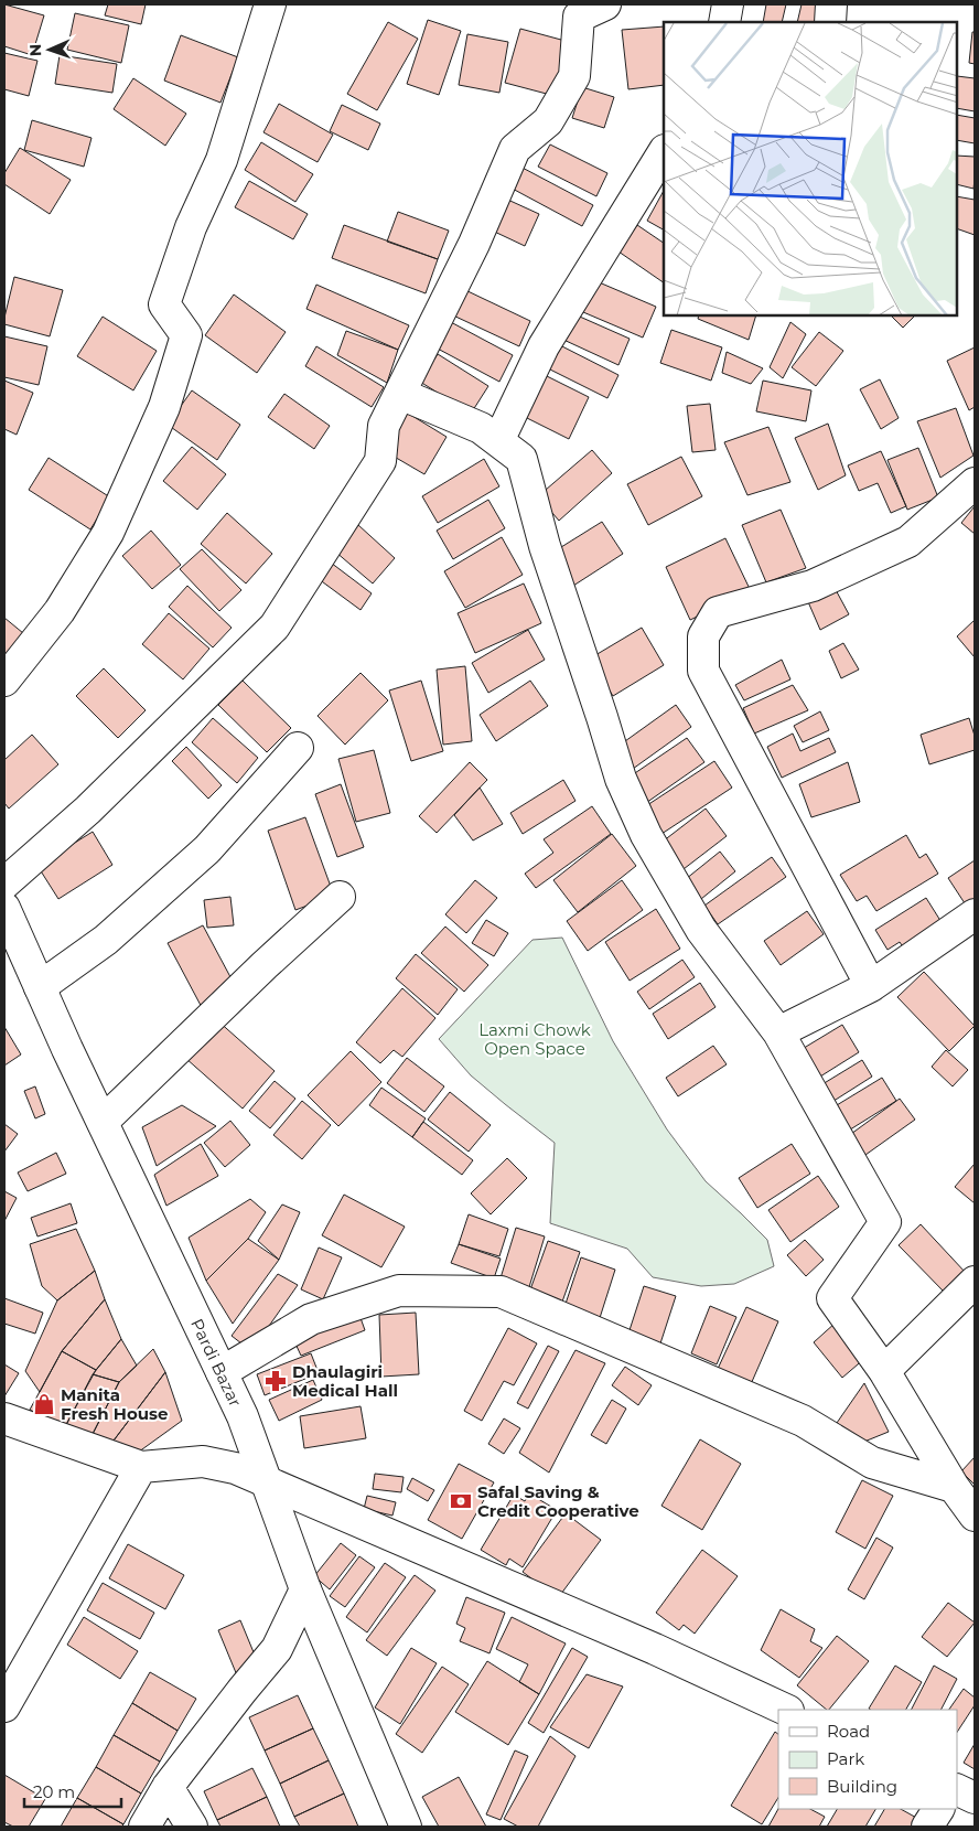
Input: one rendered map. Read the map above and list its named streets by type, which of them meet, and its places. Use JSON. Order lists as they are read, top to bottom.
{
  "streets": {
    "street": ["Pardi Bazar"]
  },
  "parks": ["Laxmi Chowk Open Space"],
  "places": {
    "pharmacy": ["Dhaulagiri Medical Hall"],
    "shop": ["Manita Fresh House"],
    "bank": ["Safal Saving & Credit Cooperative"]
  },
  "legend": ["Road", "Park", "Building"],
  "scale_bar": "20 m",
  "north": "left"
}
